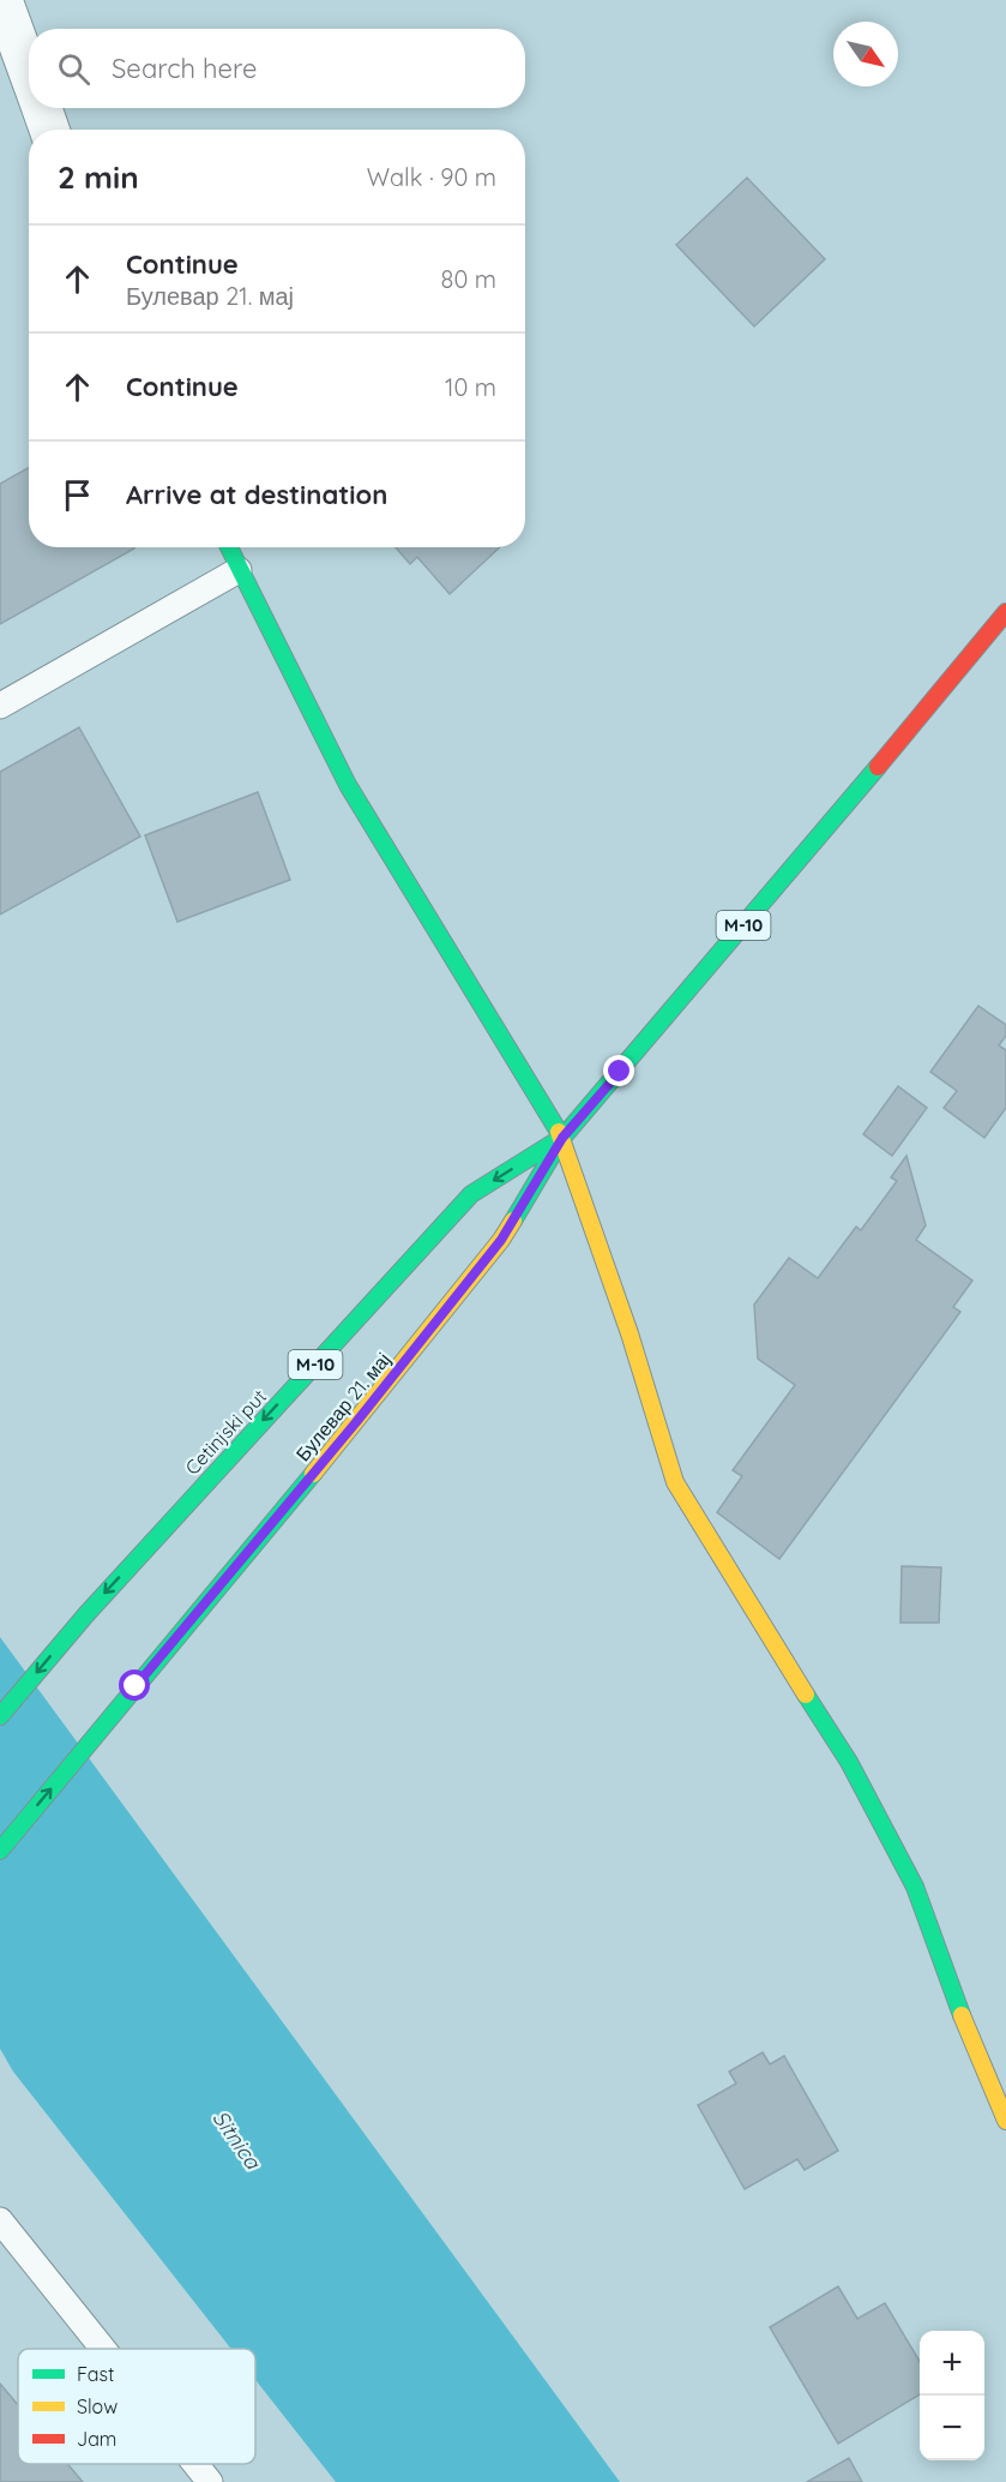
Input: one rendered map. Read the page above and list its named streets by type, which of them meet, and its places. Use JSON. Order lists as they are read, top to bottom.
{
  "streets": {
    "main road": ["M-10", "Булевар 21. мај", "Cetinjski put"]
  },
  "crossings": [
    ["M-10", "Булевар 21. мај"],
    ["M-10", "Cetinjski put"],
    ["Булевар 21. мај", "Cetinjski put"]
  ],
  "one_way": ["Булевар 21. мај", "Cetinjski put"],
  "water": ["Sitnica"],
  "legend": ["Fast", "Slow", "Jam"],
  "north": "bottom right",
  "page": {
    "search": "Search here",
    "heading": ["2 min", "Walk · 90 m"],
    "list": [
      ["Continue", "Булевар 21. мај", "80 m"],
      ["Continue", "10 m"],
      "Arrive at destination"
    ],
    "map_buttons": ["+", "−"]
  }
}
